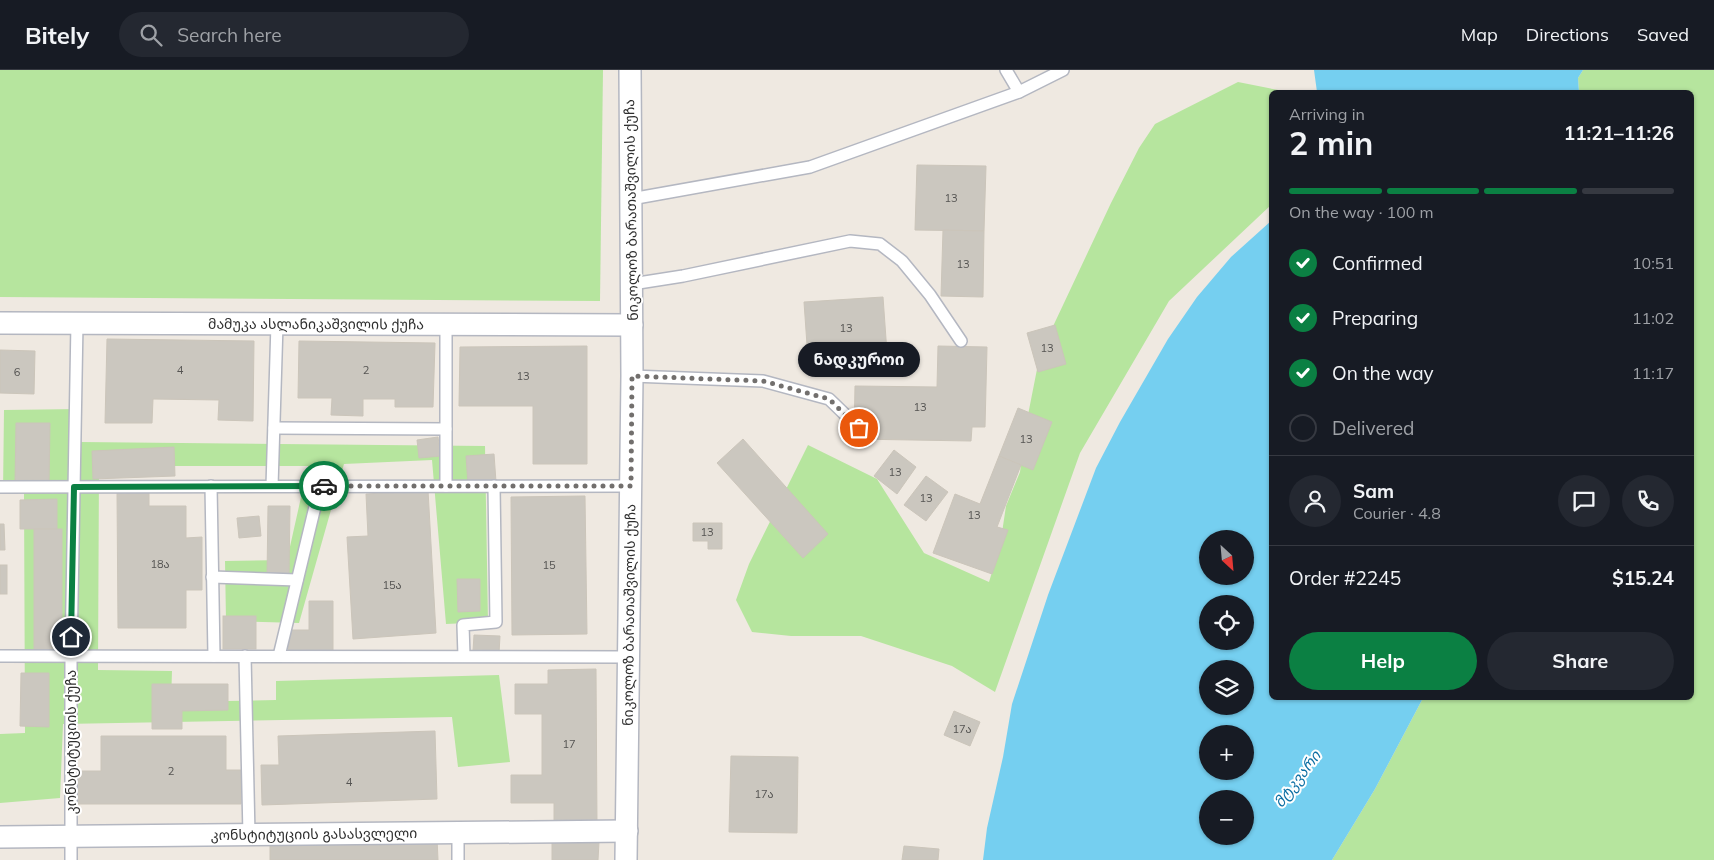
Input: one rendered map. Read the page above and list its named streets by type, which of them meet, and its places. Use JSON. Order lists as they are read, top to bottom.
{
  "streets": {
    "street": ["ნიკოლოზ ბარათაშვილის ქუჩა", "მამუკა ასლანიკაშვილის ქუჩა", "კონსტიტუციის გასასვლელი"],
    "lane": ["კონსტიტუციის ქუჩა"]
  },
  "crossings": [
    ["ნიკოლოზ ბარათაშვილის ქუჩა", "მამუკა ასლანიკაშვილის ქუჩა"],
    ["ნიკოლოზ ბარათაშვილის ქუჩა", "კონსტიტუციის გასასვლელი"],
    ["მამუკა ასლანიკაშვილის ქუჩა", "კონსტიტუციის ქუჩა"],
    ["კონსტიტუციის ქუჩა", "კონსტიტუციის გასასვლელი"]
  ],
  "water": ["მტკვარი"],
  "places": ["ნადკუროი"],
  "house_numbers": [
    "13",
    "13",
    "13",
    "13",
    "4",
    "2",
    "6",
    "13",
    "13",
    "13",
    "13",
    "13",
    "13",
    "13",
    "18ა",
    "15",
    "15ა",
    "17ა",
    "17",
    "2",
    "4",
    "17ა"
  ],
  "north": "bottom right",
  "page": {
    "header": "Bitely",
    "search": "Search here",
    "nav": ["Map", "Directions", "Saved"],
    "heading": ["2 min", "Arriving in", "11:21–11:26"],
    "panel": [
      "Sam",
      "Courier · 4.8",
      "Order #2245",
      "$15.24"
    ],
    "bar": "On the way · 100 m",
    "list": [
      ["Confirmed", "10:51"],
      ["Preparing", "11:02"],
      ["On the way", "11:17"],
      "Delivered"
    ],
    "bubble": "ნადკუროი",
    "map_buttons": ["+", "−"],
    "buttons": ["Help", "Share"]
  }
}
